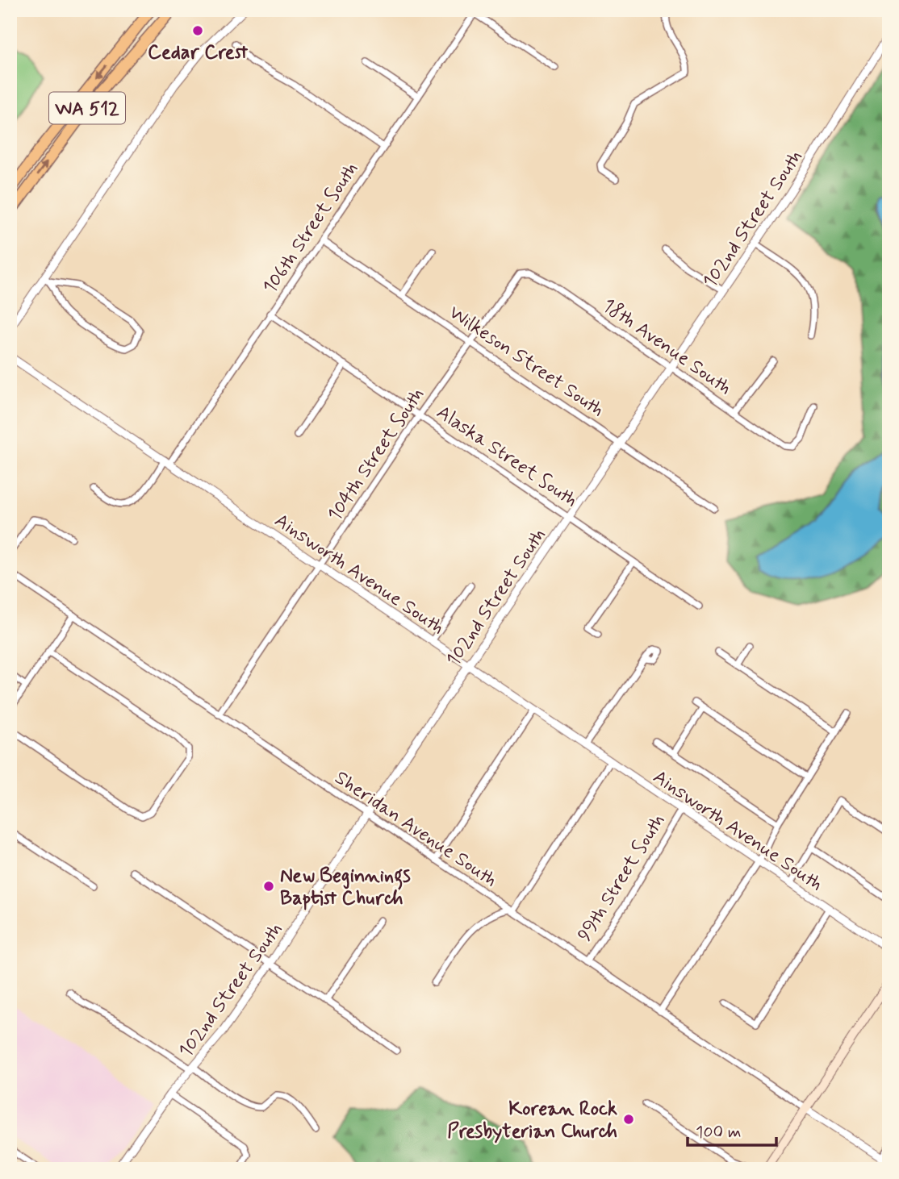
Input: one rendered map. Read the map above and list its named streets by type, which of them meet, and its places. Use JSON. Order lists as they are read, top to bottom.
{
  "streets": {
    "highway": ["WA 512"],
    "street": [
      "102nd Street South",
      "106th Street South",
      "18th Avenue South",
      "Wilkeson Street South",
      "104th Street South",
      "Alaska Street South",
      "Ainsworth Avenue South",
      "Sheridan Avenue South",
      "99th Street South"
    ]
  },
  "crossings": [
    ["102nd Street South", "18th Avenue South"],
    ["102nd Street South", "Wilkeson Street South"],
    ["102nd Street South", "Alaska Street South"],
    ["102nd Street South", "Ainsworth Avenue South"],
    ["102nd Street South", "Sheridan Avenue South"],
    ["106th Street South", "Wilkeson Street South"],
    ["106th Street South", "Alaska Street South"],
    ["106th Street South", "Ainsworth Avenue South"],
    ["18th Avenue South", "104th Street South"],
    ["Wilkeson Street South", "104th Street South"],
    ["104th Street South", "Alaska Street South"],
    ["104th Street South", "Ainsworth Avenue South"],
    ["104th Street South", "Sheridan Avenue South"],
    ["Ainsworth Avenue South", "99th Street South"],
    ["Sheridan Avenue South", "99th Street South"]
  ],
  "places": ["Cedar Crest", "New Beginnings Baptist Church", "Korean Rock Presbyterian Church"],
  "scale_bar": "100 m"
}
